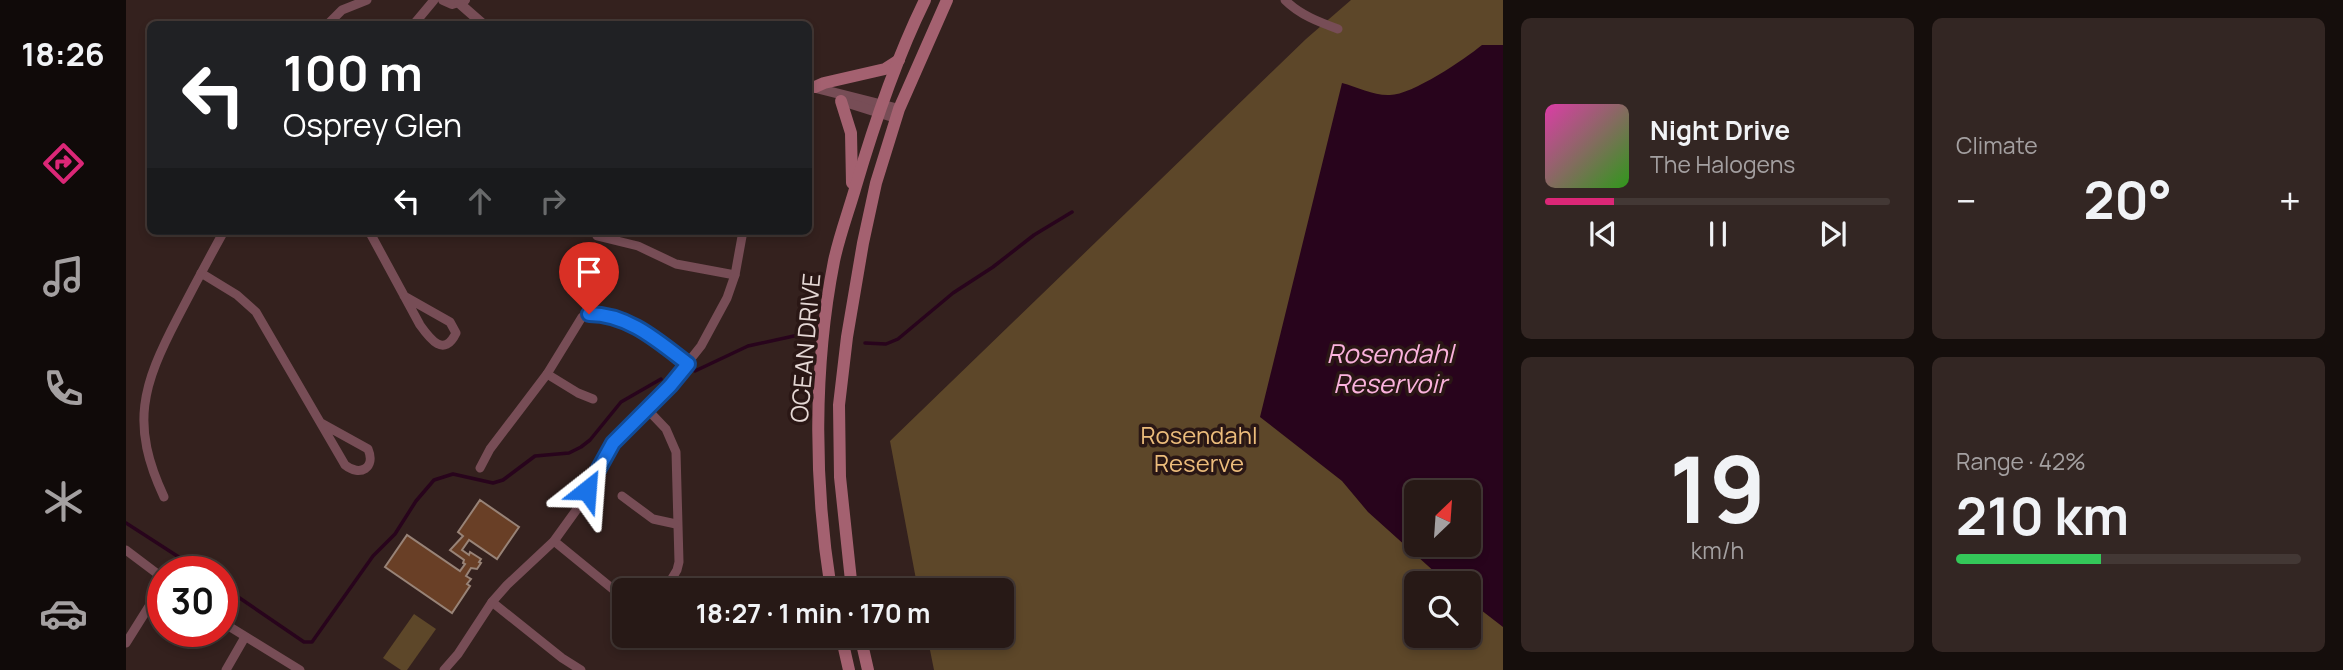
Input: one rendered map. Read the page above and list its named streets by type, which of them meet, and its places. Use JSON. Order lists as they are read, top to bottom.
{
  "streets": {
    "main road": ["OCEAN DRIVE"]
  },
  "water": ["Rosendahl Reservoir"],
  "parks": ["Rosendahl Reserve"],
  "north": "top right",
  "page": {
    "tabs": "18:26",
    "tile": [
      "Climate",
      ["19", "km/h"],
      ["Range · 42%", "210 km"]
    ],
    "turn": ["100 m", "Osprey Glen"],
    "song": ["Night Drive", "The Halogens"],
    "heat": ["−", "20°", "+"],
    "limit": "30",
    "trip": "18:27 · 1 min · 170 m"
  }
}
